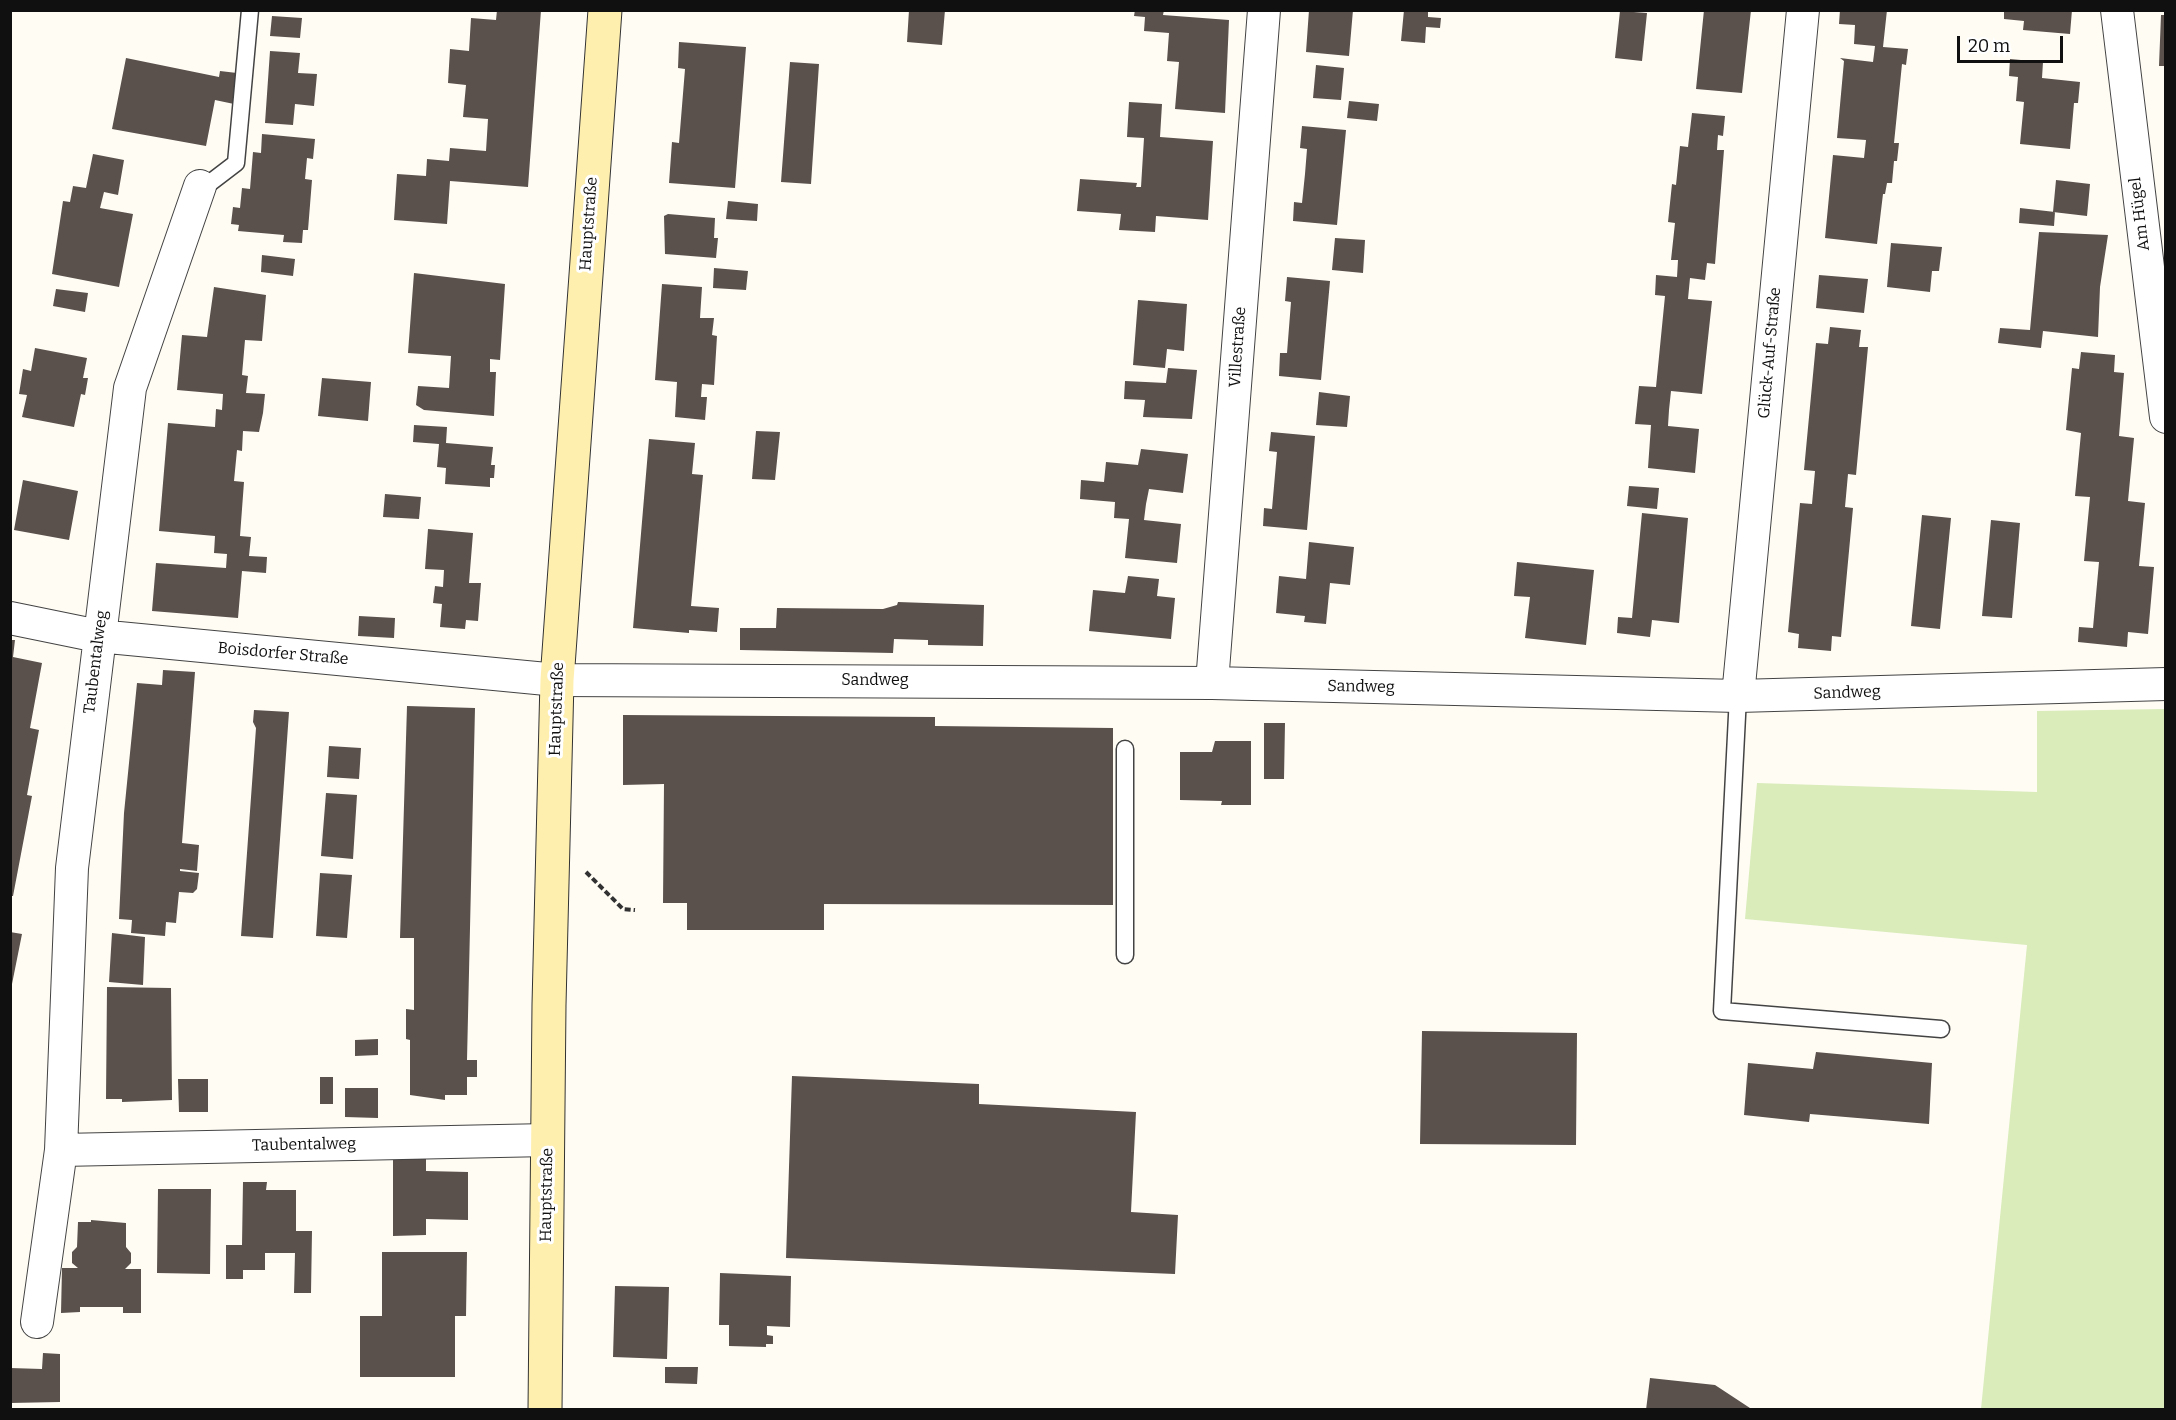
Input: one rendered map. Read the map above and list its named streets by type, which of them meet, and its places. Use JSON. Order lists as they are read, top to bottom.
{
  "streets": {
    "main road": ["Hauptstraße"],
    "street": [
      "Am Hügel",
      "Villestraße",
      "Glück-Auf-Straße",
      "Boisdorfer Straße",
      "Taubentalweg",
      "Sandweg"
    ]
  },
  "crossings": [
    ["Hauptstraße", "Boisdorfer Straße"],
    ["Hauptstraße", "Taubentalweg"],
    ["Hauptstraße", "Sandweg"],
    ["Villestraße", "Sandweg"],
    ["Glück-Auf-Straße", "Sandweg"],
    ["Boisdorfer Straße", "Taubentalweg"],
    ["Boisdorfer Straße", "Sandweg"]
  ],
  "scale_bar": "20 m"
}
